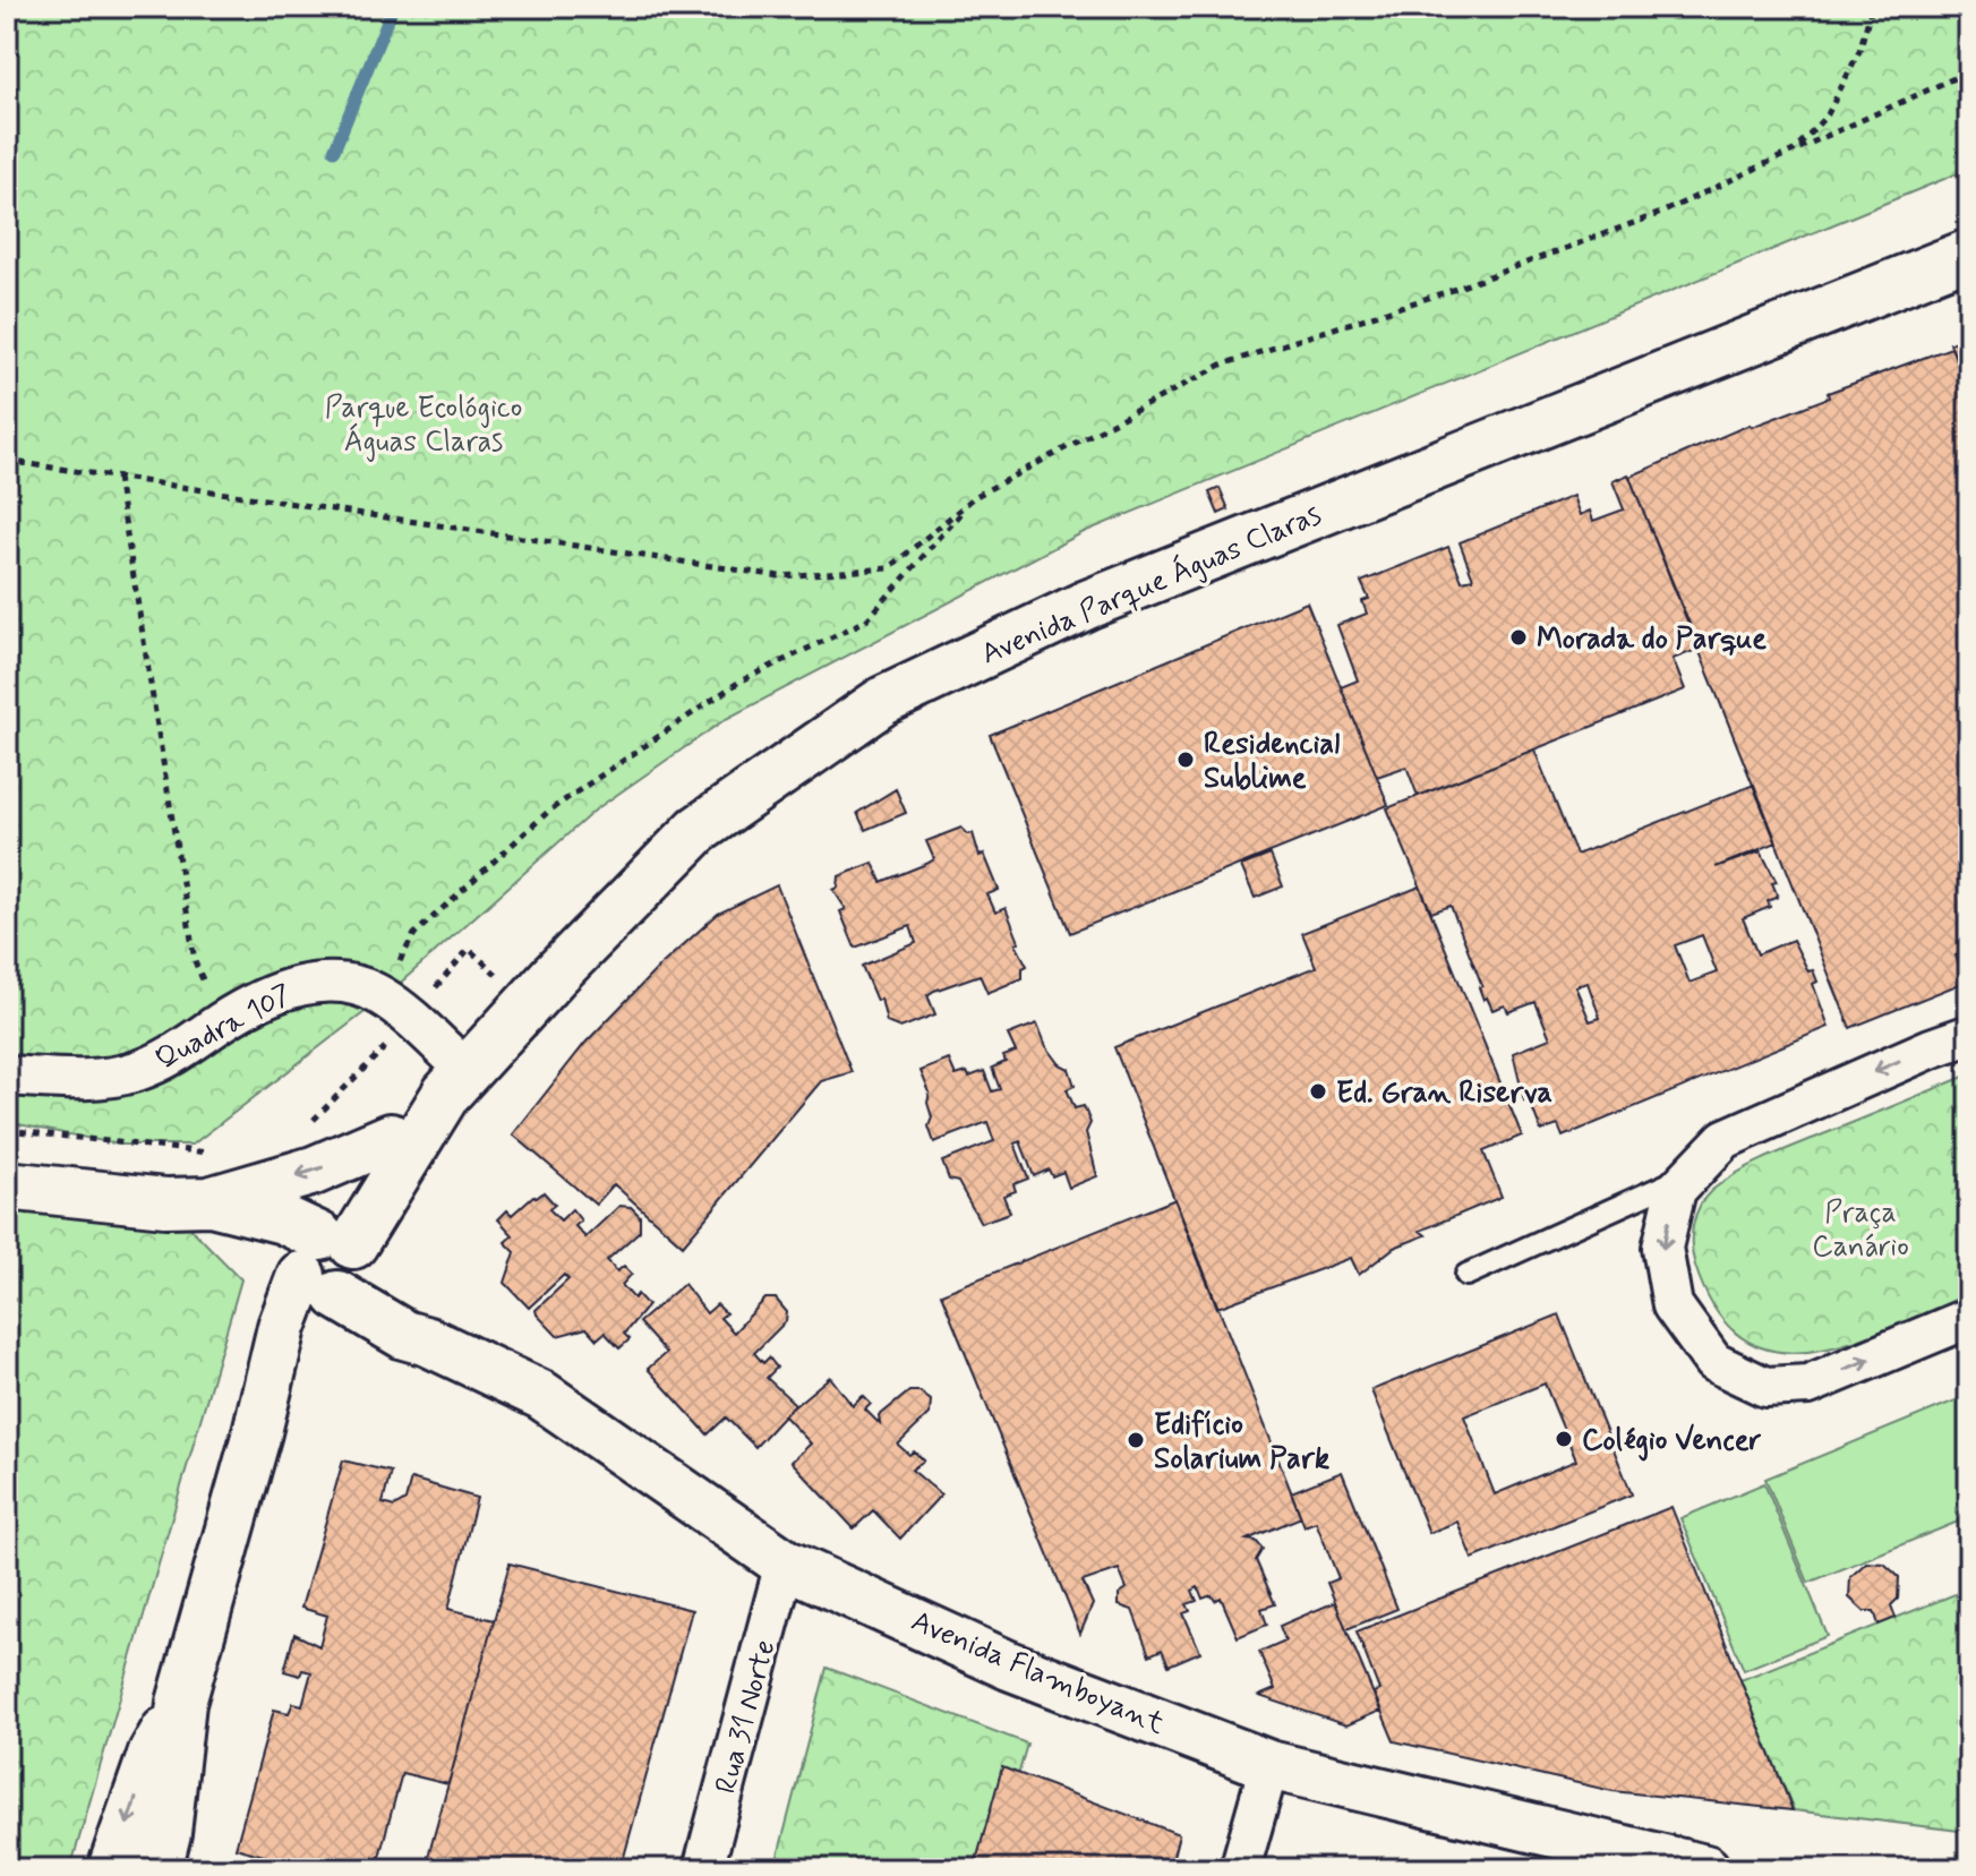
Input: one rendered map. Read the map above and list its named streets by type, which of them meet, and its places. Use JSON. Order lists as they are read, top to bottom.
{
  "streets": {
    "street": [
      "Avenida Parque Águas Claras",
      "Quadra 107",
      "Avenida Flamboyant",
      "Rua 31 Norte"
    ]
  },
  "crossings": [
    ["Avenida Parque Águas Claras", "Quadra 107"],
    ["Avenida Parque Águas Claras", "Avenida Flamboyant"],
    ["Avenida Flamboyant", "Rua 31 Norte"]
  ],
  "parks": ["Parque Ecológico Águas Claras", "Praça Canário"],
  "places": [
    "Morada do Parque",
    "Residencial Sublime",
    "Ed. Gran Riserva",
    "Colégio Vencer",
    "Edifício Solarium Park"
  ]
}
